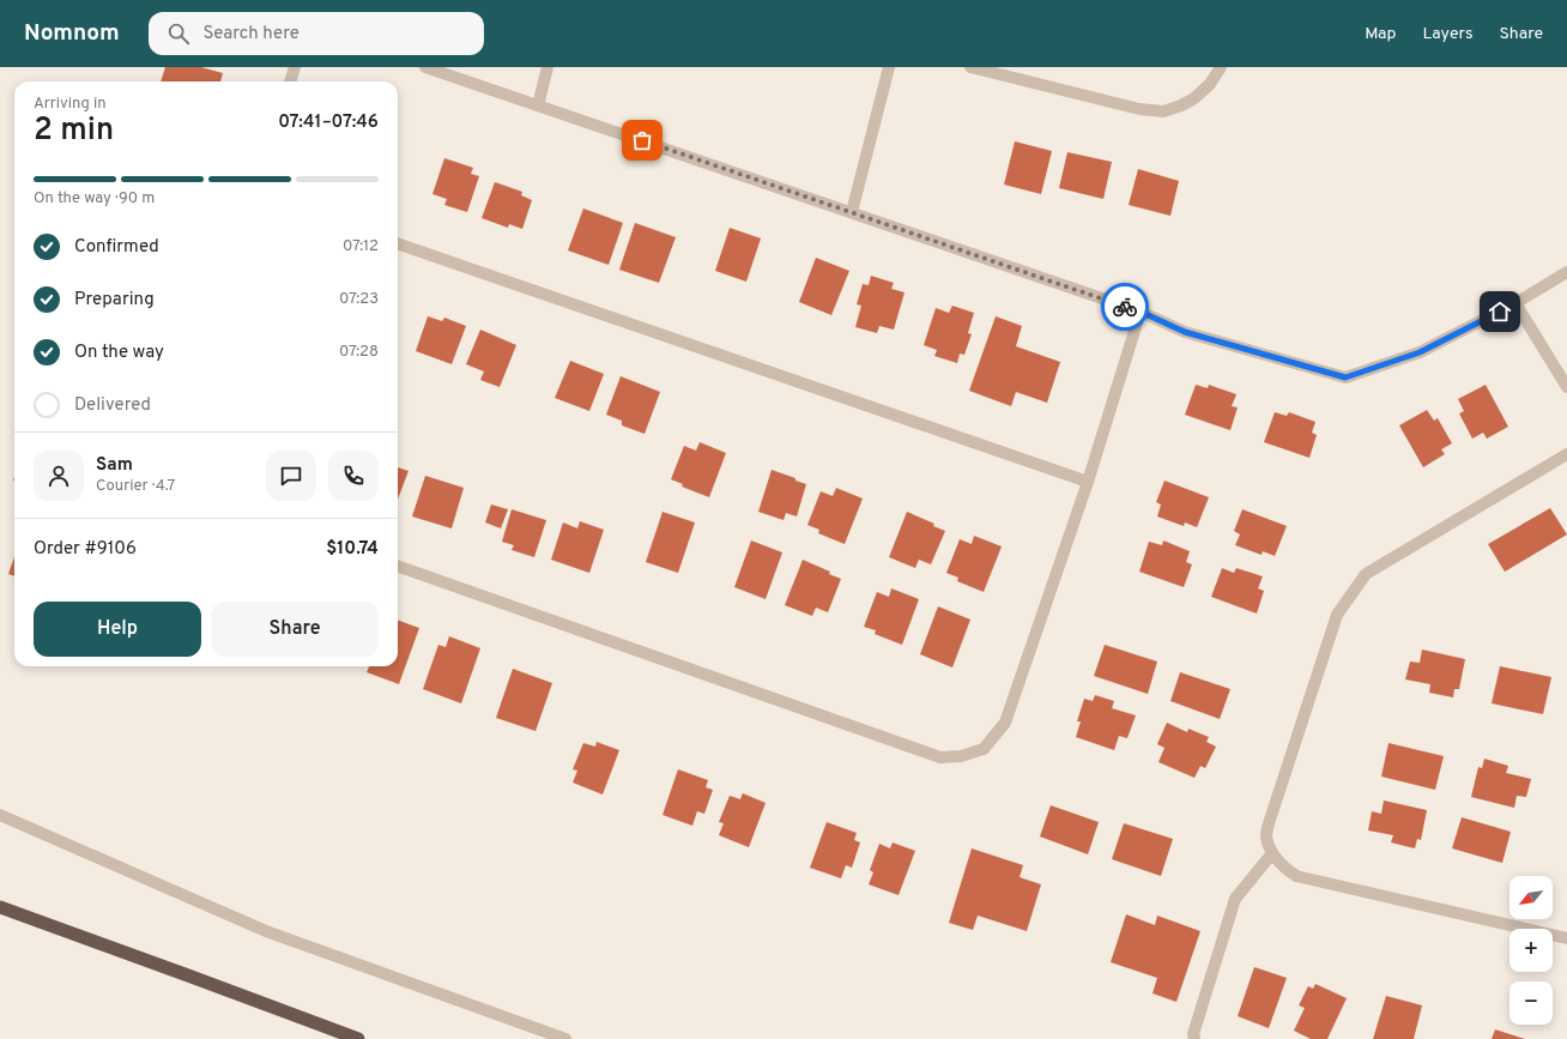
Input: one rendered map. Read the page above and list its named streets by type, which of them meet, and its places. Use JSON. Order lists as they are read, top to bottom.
{
  "north": "bottom left",
  "page": {
    "header": "Nomnom",
    "search": "Search here",
    "nav": ["Map", "Layers", "Share"],
    "heading": ["2 min", "Arriving in", "07:41–07:46"],
    "panel": [
      "Sam",
      "Courier · 4.7",
      "Order #9106",
      "$10.74"
    ],
    "bar": "On the way · 90 m",
    "list": [
      ["Confirmed", "07:12"],
      ["Preparing", "07:23"],
      ["On the way", "07:28"],
      "Delivered"
    ],
    "buttons": ["Help", "Share"],
    "map_buttons": ["+", "−"]
  }
}
